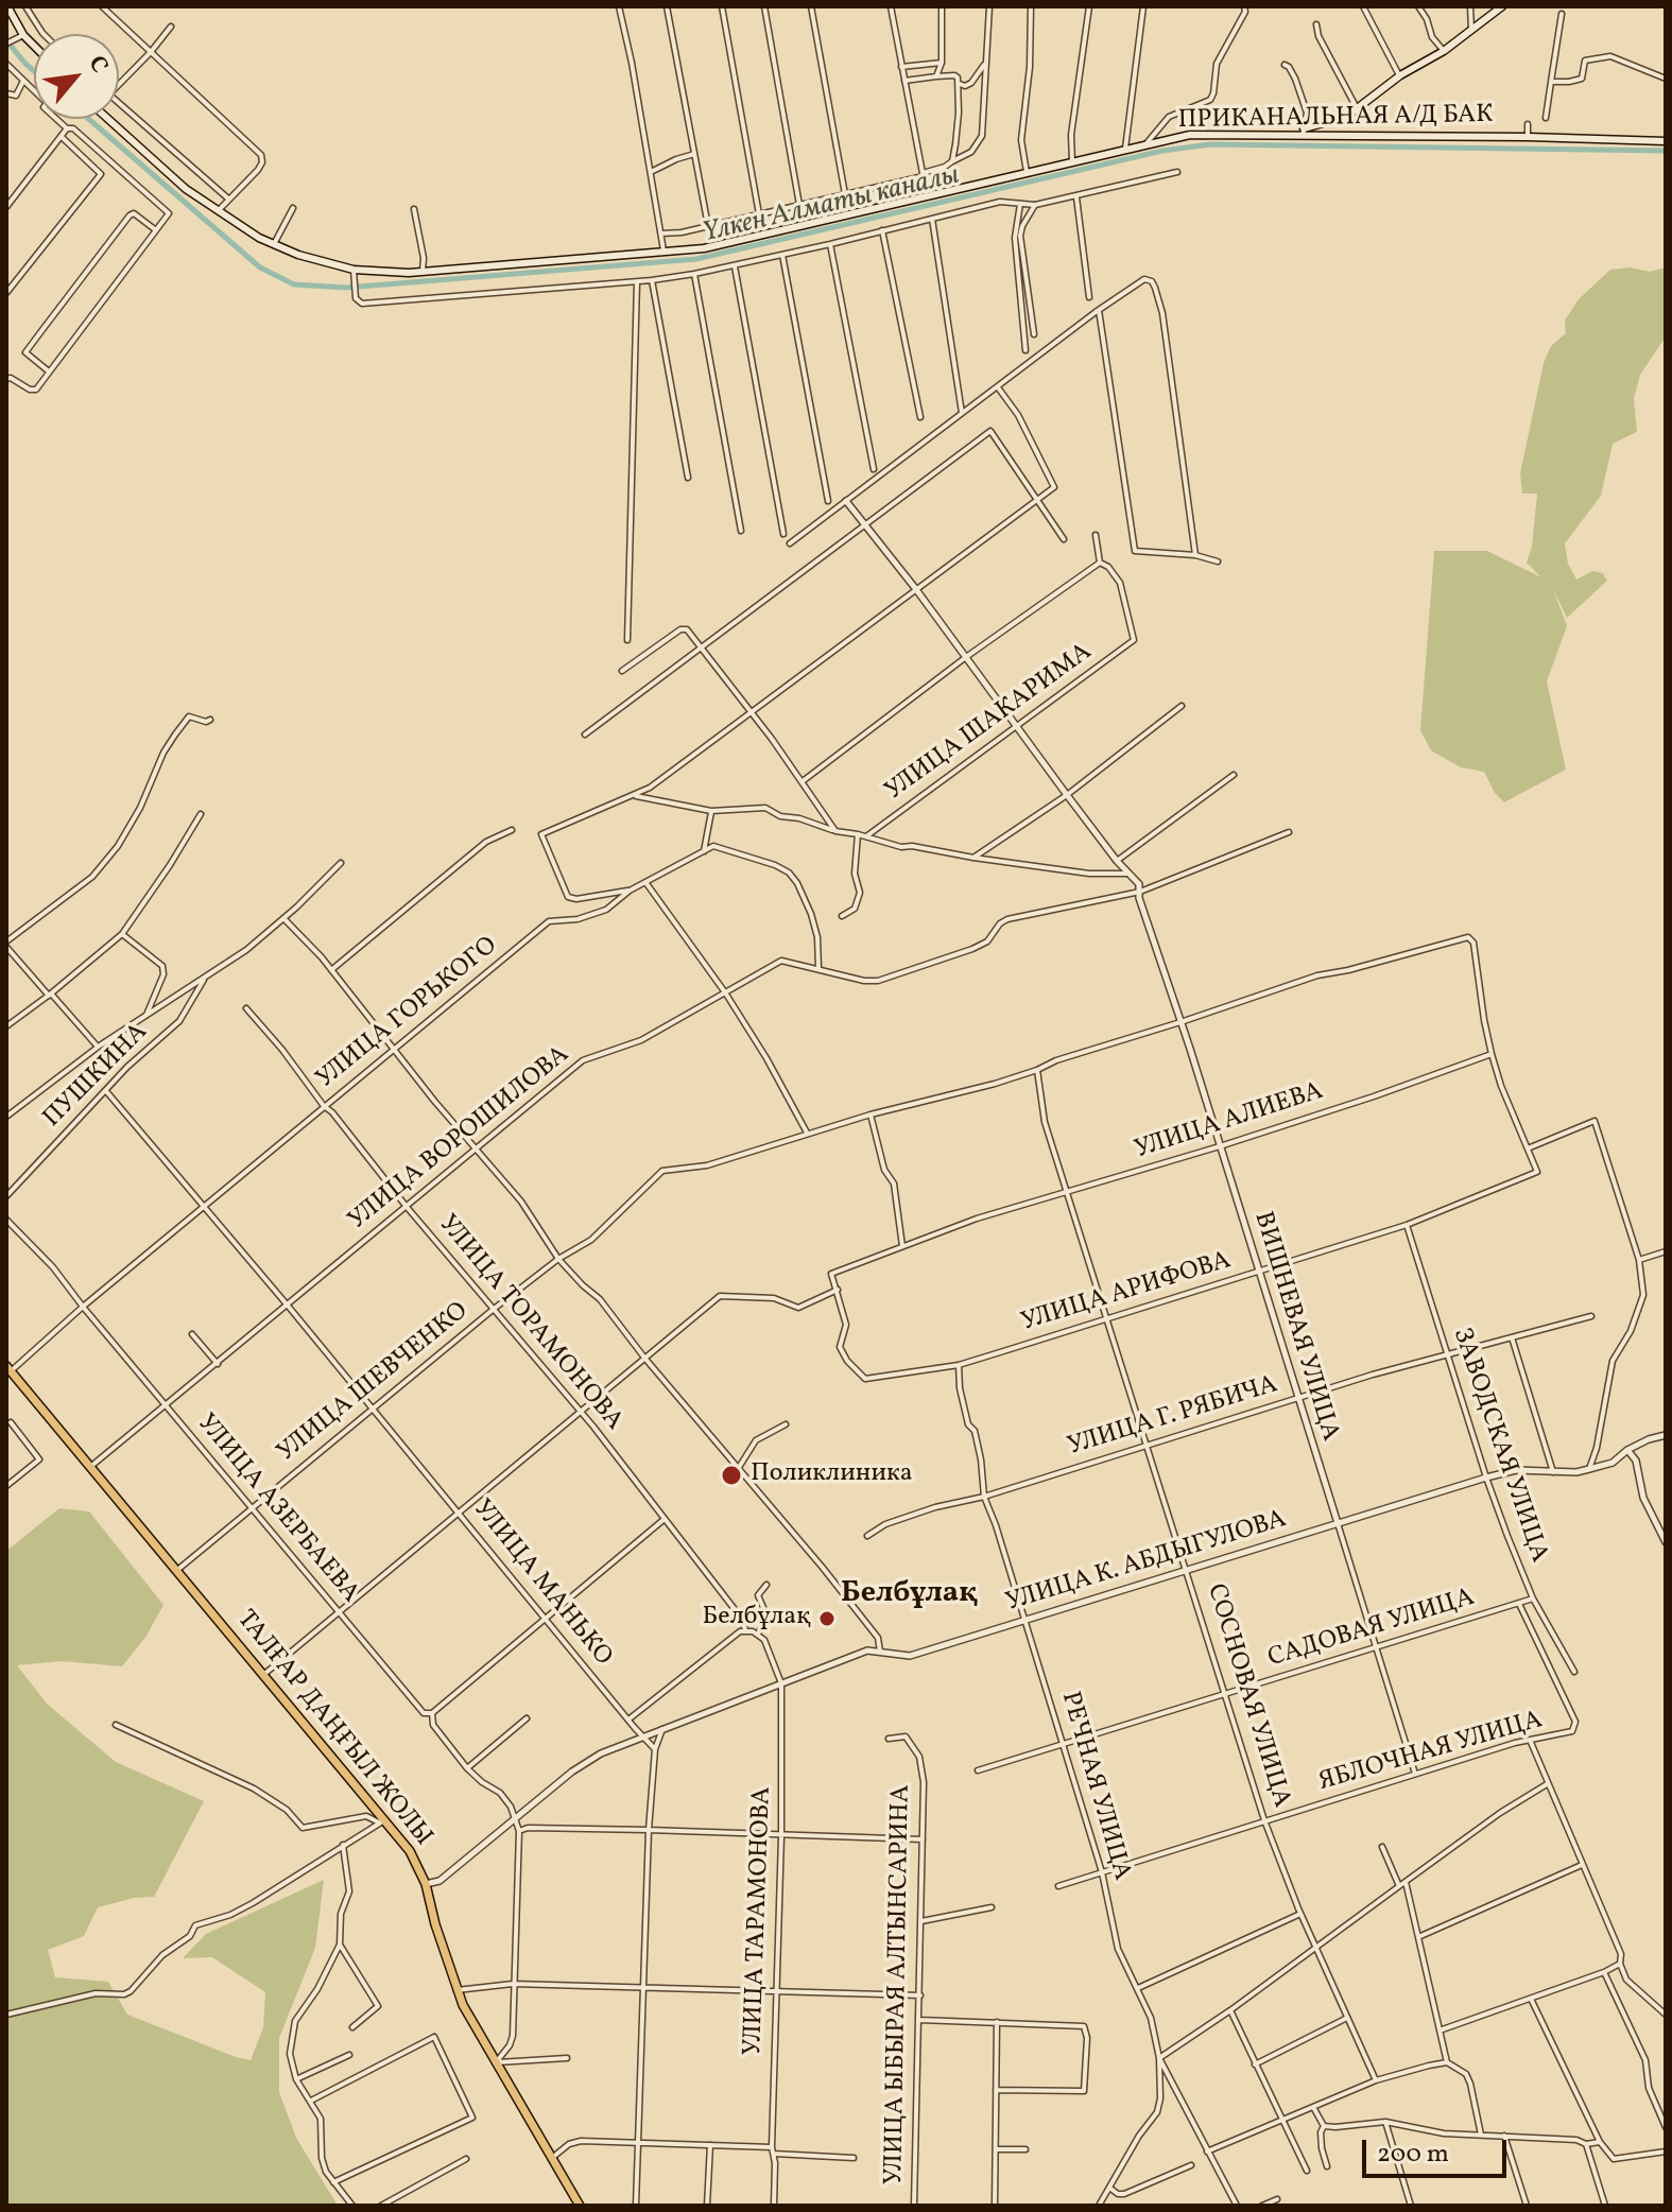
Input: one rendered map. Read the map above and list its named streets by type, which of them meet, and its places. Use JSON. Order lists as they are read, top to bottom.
{
  "streets": {
    "main road": ["ПРИКАНАЛЬНАЯ А/Д БАК", "ТАЛҒАР ДАҢҒЫЛ ЖОЛЫ"],
    "street": [
      "УЛИЦА ШАКАРИМА",
      "УЛИЦА ГОРЬКОГО",
      "ПУШКИНА",
      "УЛИЦА АЛИЕВА",
      "УЛИЦА ВОРОШИЛОВА",
      "УЛИЦА АРИФОВА",
      "УЛИЦА ТОРАМОНОВА",
      "ВИШНЕВАЯ УЛИЦА",
      "УЛИЦА ШЕВЧЕНКО",
      "УЛИЦА Г. РЯБИЧА",
      "ЗАВОДСКАЯ УЛИЦА",
      "УЛИЦА АЗЕРБАЕВА",
      "УЛИЦА К. АБДЫГУЛОВА",
      "УЛИЦА МАНЬКО",
      "САДОВАЯ УЛИЦА",
      "СОСНОВАЯ УЛИЦА",
      "ЯБЛОЧНАЯ УЛИЦА",
      "РЕЧНАЯ УЛИЦА",
      "УЛИЦА ТАРАМОНОВА",
      "УЛИЦА ЫБЫРАЯ АЛТЫНСАРИНА"
    ]
  },
  "crossings": [
    ["УЛИЦА ШАКАРИМА", "ВИШНЕВАЯ УЛИЦА"],
    ["УЛИЦА ГОРЬКОГО", "УЛИЦА ТОРАМОНОВА"],
    ["УЛИЦА ГОРЬКОГО", "УЛИЦА АЗЕРБАЕВА"],
    ["УЛИЦА ГОРЬКОГО", "УЛИЦА МАНЬКО"],
    ["УЛИЦА ГОРЬКОГО", "ТАЛҒАР ДАҢҒЫЛ ЖОЛЫ"],
    ["ПУШКИНА", "УЛИЦА МАНЬКО"],
    ["УЛИЦА АЛИЕВА", "УЛИЦА АРИФОВА"],
    ["УЛИЦА АЛИЕВА", "ВИШНЕВАЯ УЛИЦА"],
    ["УЛИЦА АЛИЕВА", "УЛИЦА ШЕВЧЕНКО"],
    ["УЛИЦА АЛИЕВА", "СОСНОВАЯ УЛИЦА"],
    ["УЛИЦА ВОРОШИЛОВА", "УЛИЦА ТОРАМОНОВА"],
    ["УЛИЦА ВОРОШИЛОВА", "ВИШНЕВАЯ УЛИЦА"],
    ["УЛИЦА ВОРОШИЛОВА", "УЛИЦА АЗЕРБАЕВА"],
    ["УЛИЦА ВОРОШИЛОВА", "УЛИЦА МАНЬКО"],
    ["УЛИЦА ВОРОШИЛОВА", "ТАЛҒАР ДАҢҒЫЛ ЖОЛЫ"],
    ["УЛИЦА АРИФОВА", "ВИШНЕВАЯ УЛИЦА"],
    ["УЛИЦА АРИФОВА", "ЗАВОДСКАЯ УЛИЦА"],
    ["УЛИЦА АРИФОВА", "СОСНОВАЯ УЛИЦА"],
    ["УЛИЦА АРИФОВА", "РЕЧНАЯ УЛИЦА"],
    ["УЛИЦА ТОРАМОНОВА", "УЛИЦА ШЕВЧЕНКО"],
    ["ВИШНЕВАЯ УЛИЦА", "УЛИЦА ШЕВЧЕНКО"],
    ["ВИШНЕВАЯ УЛИЦА", "УЛИЦА Г. РЯБИЧА"],
    ["ВИШНЕВАЯ УЛИЦА", "УЛИЦА К. АБДЫГУЛОВА"],
    ["ВИШНЕВАЯ УЛИЦА", "САДОВАЯ УЛИЦА"],
    ["ВИШНЕВАЯ УЛИЦА", "ЯБЛОЧНАЯ УЛИЦА"],
    ["УЛИЦА ШЕВЧЕНКО", "УЛИЦА АЗЕРБАЕВА"],
    ["УЛИЦА ШЕВЧЕНКО", "УЛИЦА МАНЬКО"],
    ["УЛИЦА ШЕВЧЕНКО", "СОСНОВАЯ УЛИЦА"],
    ["УЛИЦА ШЕВЧЕНКО", "ТАЛҒАР ДАҢҒЫЛ ЖОЛЫ"],
    ["УЛИЦА Г. РЯБИЧА", "ЗАВОДСКАЯ УЛИЦА"],
    ["УЛИЦА Г. РЯБИЧА", "СОСНОВАЯ УЛИЦА"],
    ["УЛИЦА Г. РЯБИЧА", "РЕЧНАЯ УЛИЦА"],
    ["ЗАВОДСКАЯ УЛИЦА", "УЛИЦА К. АБДЫГУЛОВА"],
    ["ЗАВОДСКАЯ УЛИЦА", "САДОВАЯ УЛИЦА"],
    ["ЗАВОДСКАЯ УЛИЦА", "ЯБЛОЧНАЯ УЛИЦА"],
    ["УЛИЦА АЗЕРБАЕВА", "УЛИЦА К. АБДЫГУЛОВА"],
    ["УЛИЦА К. АБДЫГУЛОВА", "УЛИЦА МАНЬКО"],
    ["УЛИЦА К. АБДЫГУЛОВА", "СОСНОВАЯ УЛИЦА"],
    ["УЛИЦА К. АБДЫГУЛОВА", "ТАЛҒАР ДАҢҒЫЛ ЖОЛЫ"],
    ["УЛИЦА К. АБДЫГУЛОВА", "РЕЧНАЯ УЛИЦА"],
    ["УЛИЦА К. АБДЫГУЛОВА", "УЛИЦА ТАРАМОНОВА"],
    ["САДОВАЯ УЛИЦА", "СОСНОВАЯ УЛИЦА"],
    ["САДОВАЯ УЛИЦА", "РЕЧНАЯ УЛИЦА"],
    ["СОСНОВАЯ УЛИЦА", "ЯБЛОЧНАЯ УЛИЦА"],
    ["ЯБЛОЧНАЯ УЛИЦА", "РЕЧНАЯ УЛИЦА"]
  ],
  "districts": ["Белбұлақ"],
  "water": ["Үлкен Алматы каналы"],
  "places": ["Поликлиника", "Белбұлақ"],
  "scale_bar": "200 m",
  "north": "top right"
}
